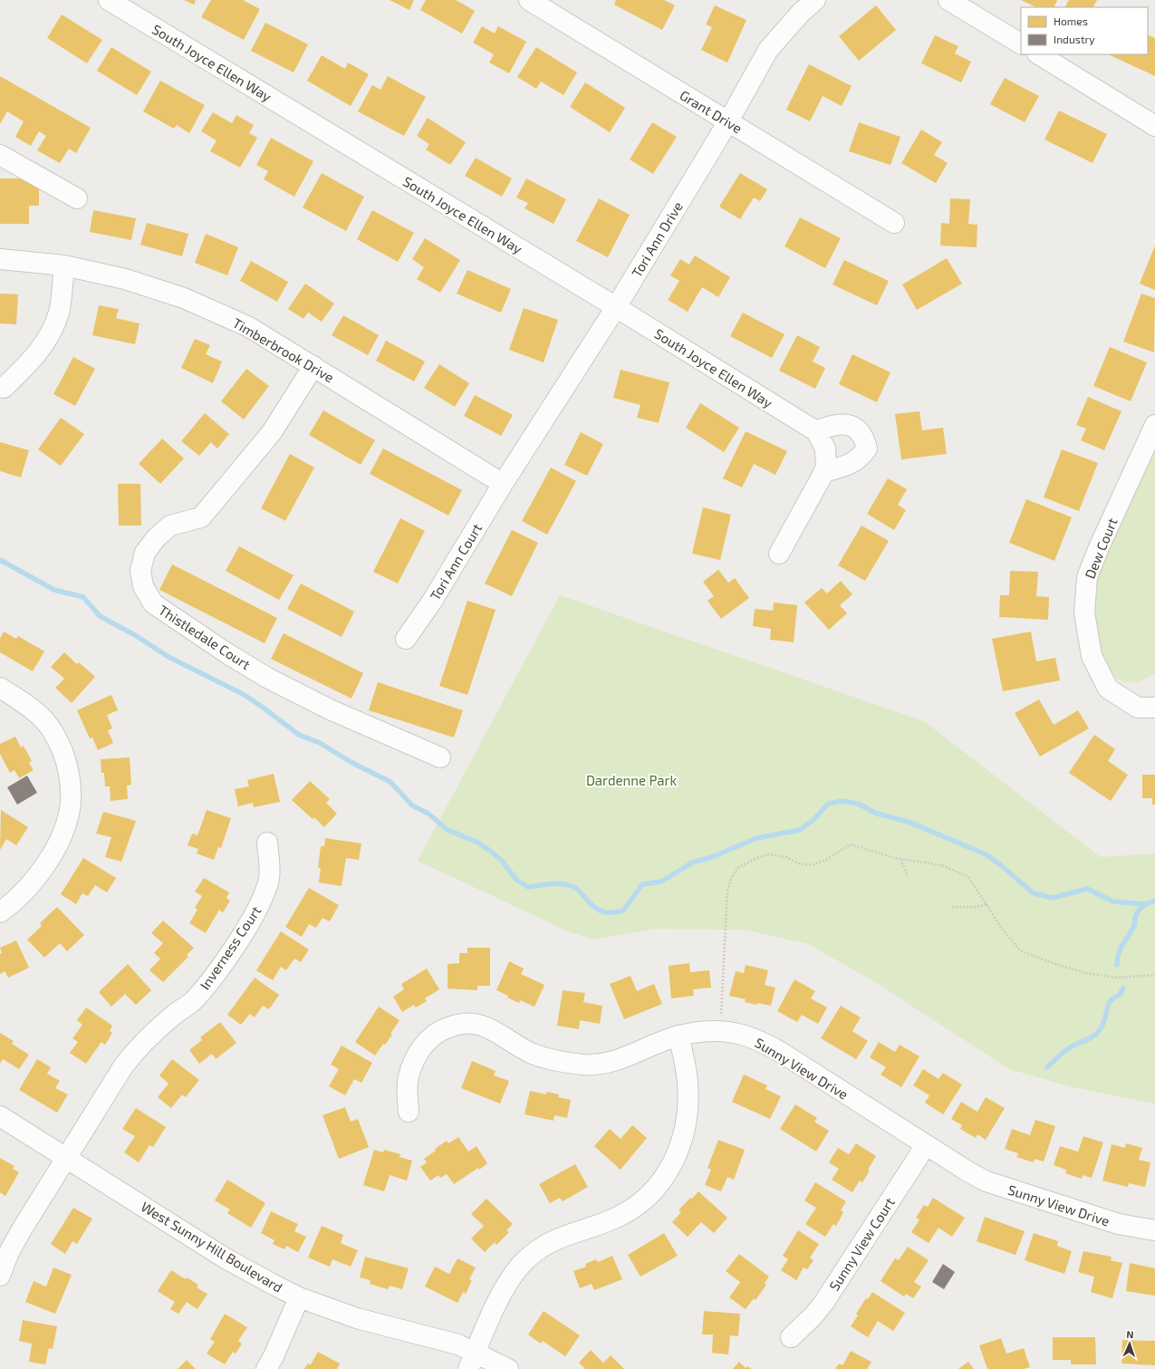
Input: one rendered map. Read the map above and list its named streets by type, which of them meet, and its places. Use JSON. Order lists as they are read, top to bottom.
{
  "streets": {
    "street": [
      "South Joyce Ellen Way",
      "Grant Drive",
      "Tori Ann Drive",
      "Timberbrook Drive",
      "Dew Court",
      "Tori Ann Court",
      "Thistledale Court",
      "Inverness Court",
      "Sunny View Drive",
      "Sunny View Court",
      "West Sunny Hill Boulevard"
    ]
  },
  "crossings": [
    ["South Joyce Ellen Way", "Tori Ann Drive"],
    ["Grant Drive", "Tori Ann Drive"],
    ["Tori Ann Drive", "Timberbrook Drive"],
    ["Tori Ann Drive", "Tori Ann Court"],
    ["Timberbrook Drive", "Tori Ann Court"],
    ["Timberbrook Drive", "Thistledale Court"],
    ["Inverness Court", "West Sunny Hill Boulevard"],
    ["Sunny View Drive", "Sunny View Court"]
  ],
  "parks": ["Dardenne Park"],
  "legend": ["Homes", "Industry"],
  "north": "top"
}
